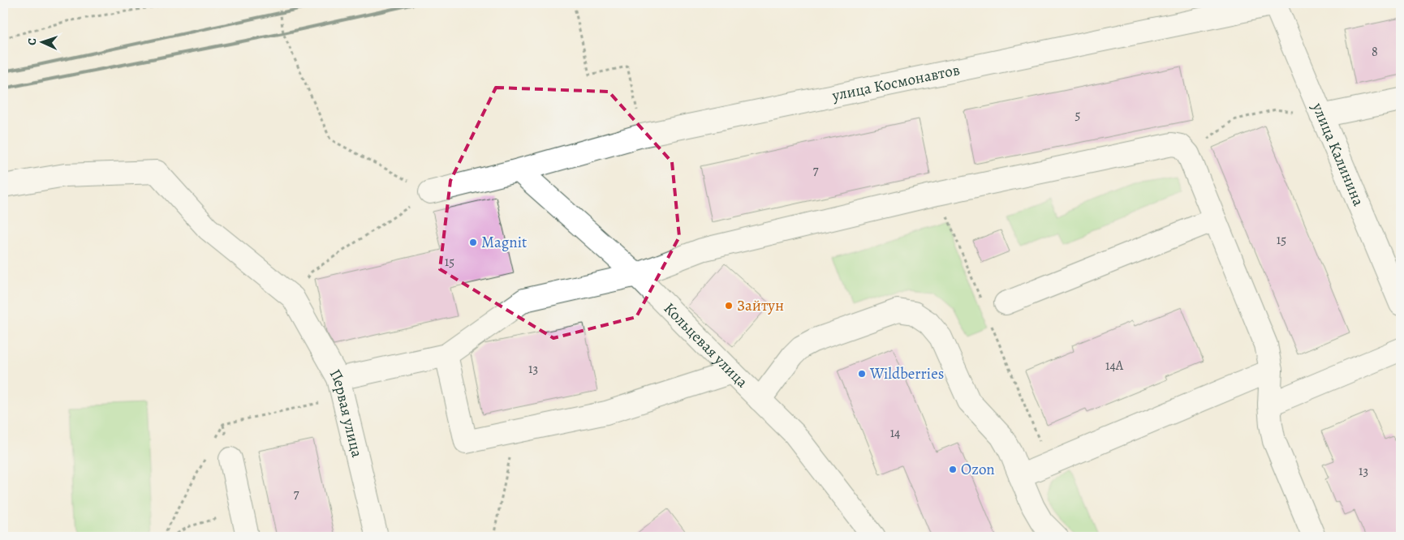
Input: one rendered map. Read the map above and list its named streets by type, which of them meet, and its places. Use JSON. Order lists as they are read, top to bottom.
{
  "streets": {
    "street": [
      "улица Космонавтов",
      "улица Калинина",
      "Кольцевая улица",
      "Первая улица"
    ]
  },
  "crossings": [
    ["улица Космонавтов", "улица Калинина"],
    ["улица Космонавтов", "Кольцевая улица"]
  ],
  "places": [
    "Magnit",
    "Зайтун",
    "Wildberries",
    "Ozon"
  ],
  "house_numbers": [
    "8",
    "5",
    "7",
    "15",
    "15",
    "14А",
    "13",
    "14",
    "13",
    "7"
  ],
  "north": "left"
}
